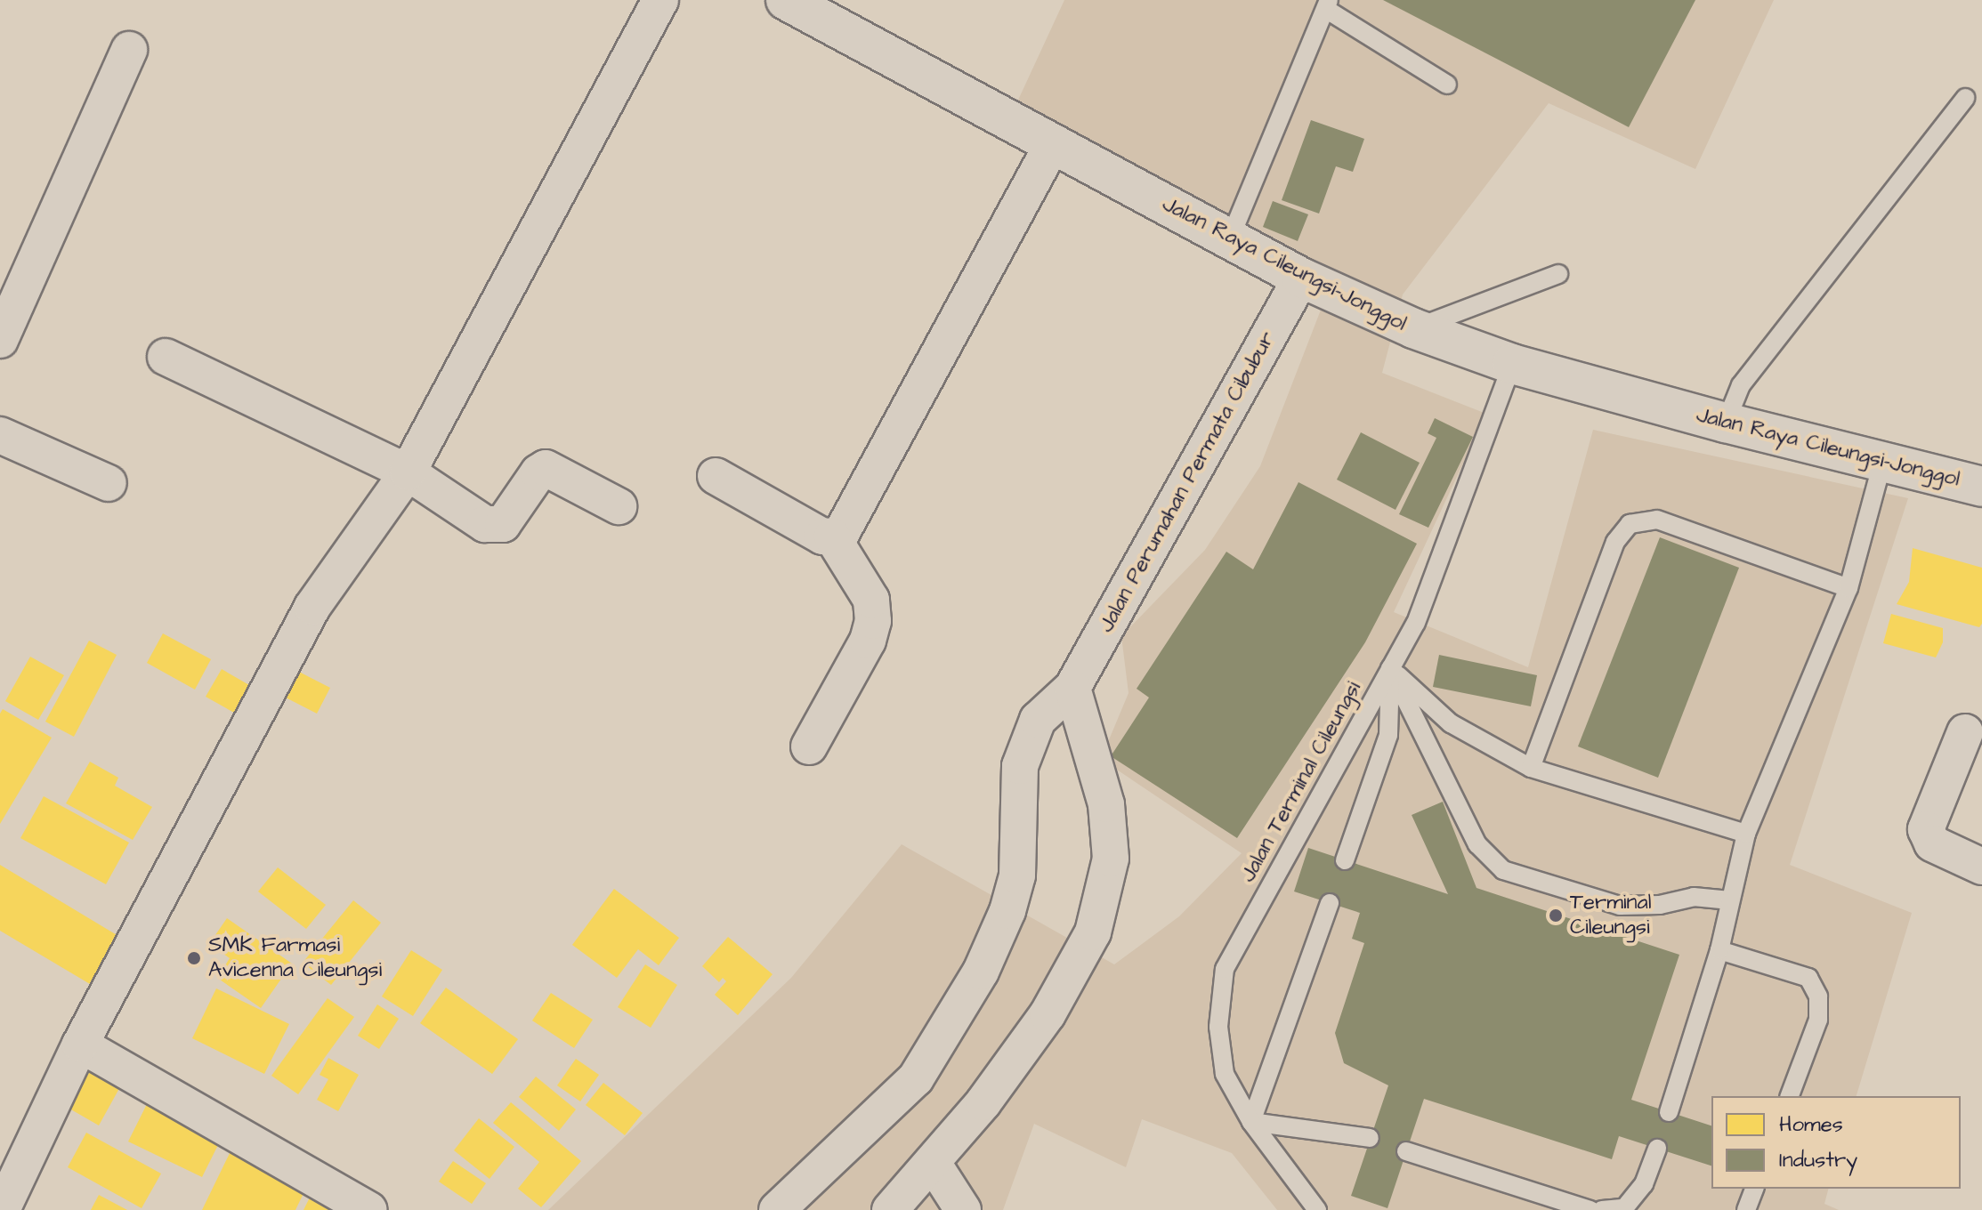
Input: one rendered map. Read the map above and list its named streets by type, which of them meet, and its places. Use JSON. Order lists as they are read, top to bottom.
{
  "streets": {
    "main road": ["Jalan Raya Cileungsi-Jonggol"],
    "street": ["Jalan Perumahan Permata Cibubur"],
    "lane": ["Jalan Terminal Cileungsi"]
  },
  "crossings": [
    ["Jalan Raya Cileungsi-Jonggol", "Jalan Perumahan Permata Cibubur"],
    ["Jalan Raya Cileungsi-Jonggol", "Jalan Terminal Cileungsi"]
  ],
  "places": ["Terminal Cileungsi", "SMK Farmasi Avicenna Cileungsi"],
  "legend": ["Homes", "Industry"]
}
